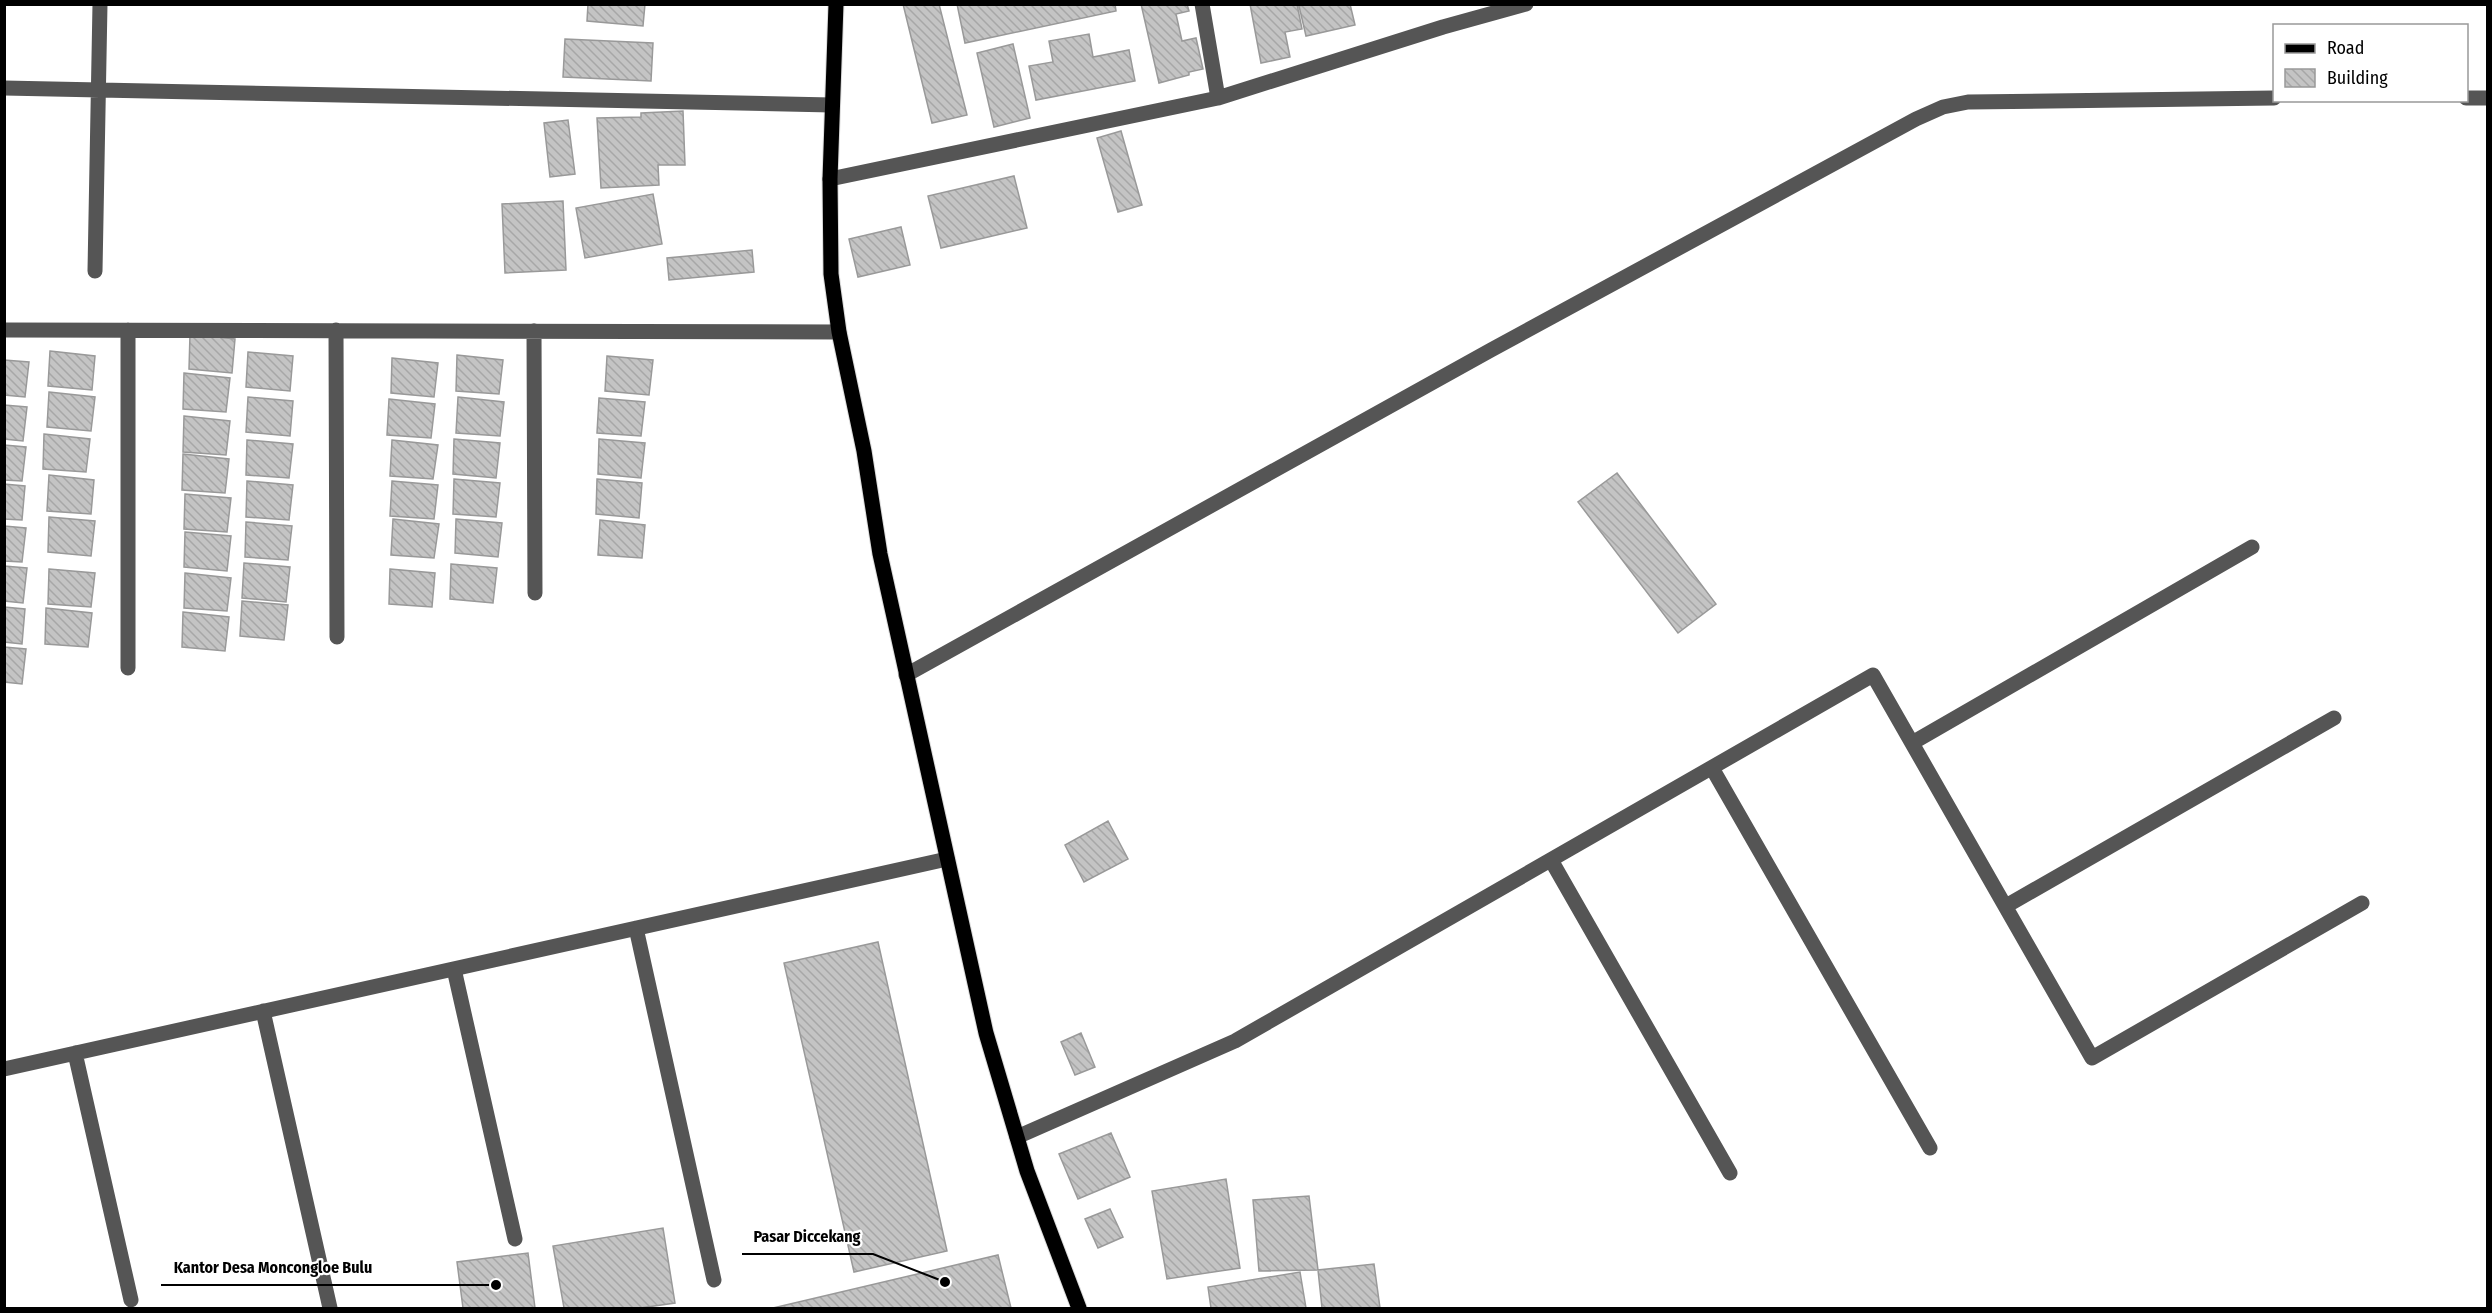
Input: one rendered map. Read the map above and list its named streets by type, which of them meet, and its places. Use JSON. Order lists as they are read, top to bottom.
{
  "places": ["Pasar Diccekang", "Kantor Desa Moncongloe Bulu"],
  "legend": ["Road", "Building"]
}
